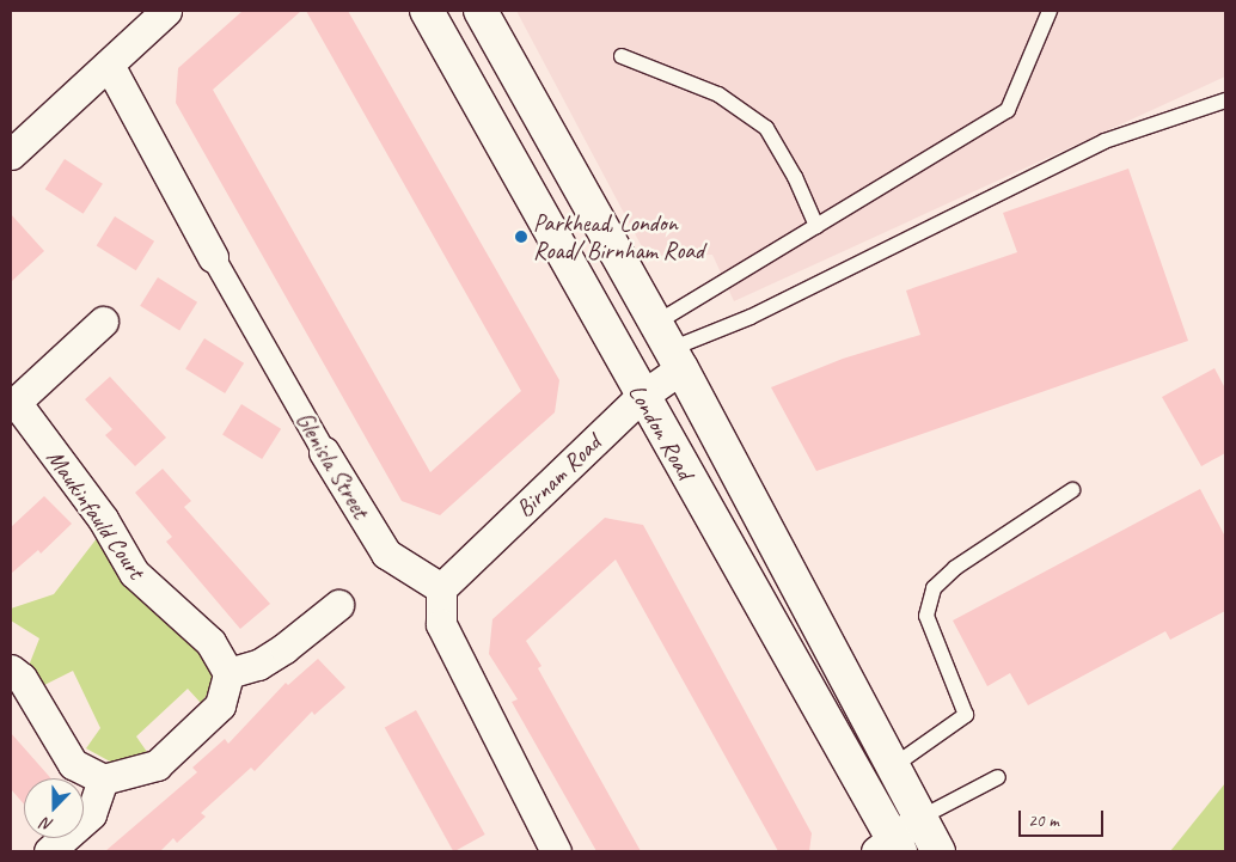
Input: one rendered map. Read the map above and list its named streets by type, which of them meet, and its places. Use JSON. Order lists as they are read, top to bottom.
{
  "streets": {
    "main road": ["London Road"],
    "street": ["Glenisla Street", "Birnam Road", "Maukinfauld Court"]
  },
  "crossings": [
    ["London Road", "Birnam Road"],
    ["Glenisla Street", "Birnam Road"]
  ],
  "places": ["Parkhead, London Road/ Birnham Road"],
  "scale_bar": "20 m",
  "north": "bottom"
}
